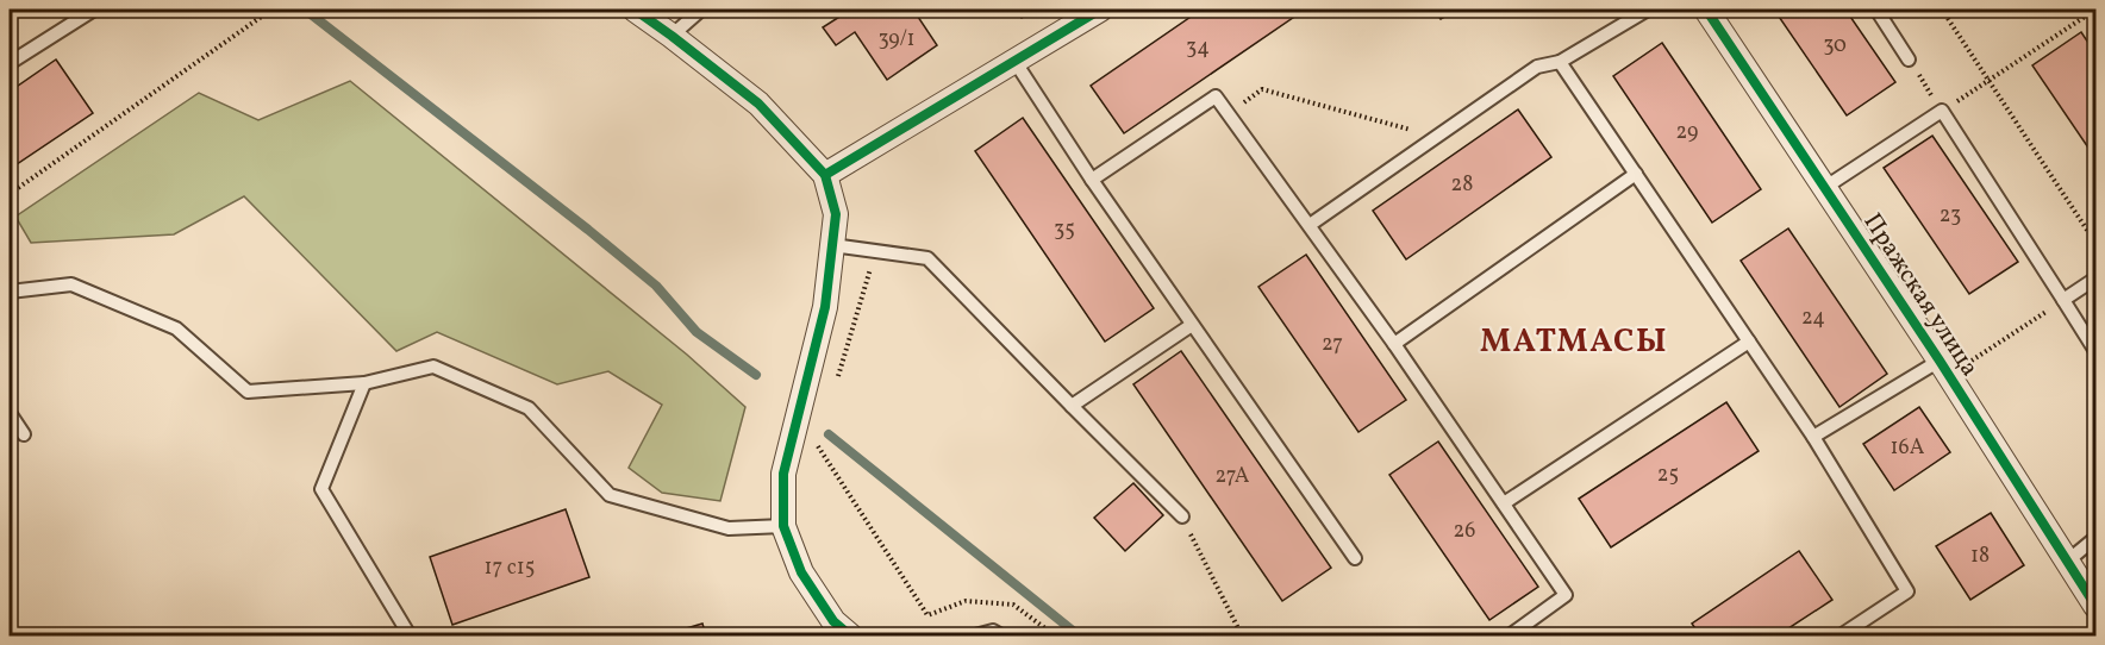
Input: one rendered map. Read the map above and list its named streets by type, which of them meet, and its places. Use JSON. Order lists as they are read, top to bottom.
{
  "streets": {
    "street": ["Пражская улица"]
  },
  "districts": ["МАТМАСЫ"],
  "house_numbers": [
    "39/1",
    "30",
    "34",
    "29",
    "28",
    "23",
    "35",
    "24",
    "27",
    "16А",
    "25",
    "27А",
    "26",
    "18",
    "17 с15"
  ]
}
